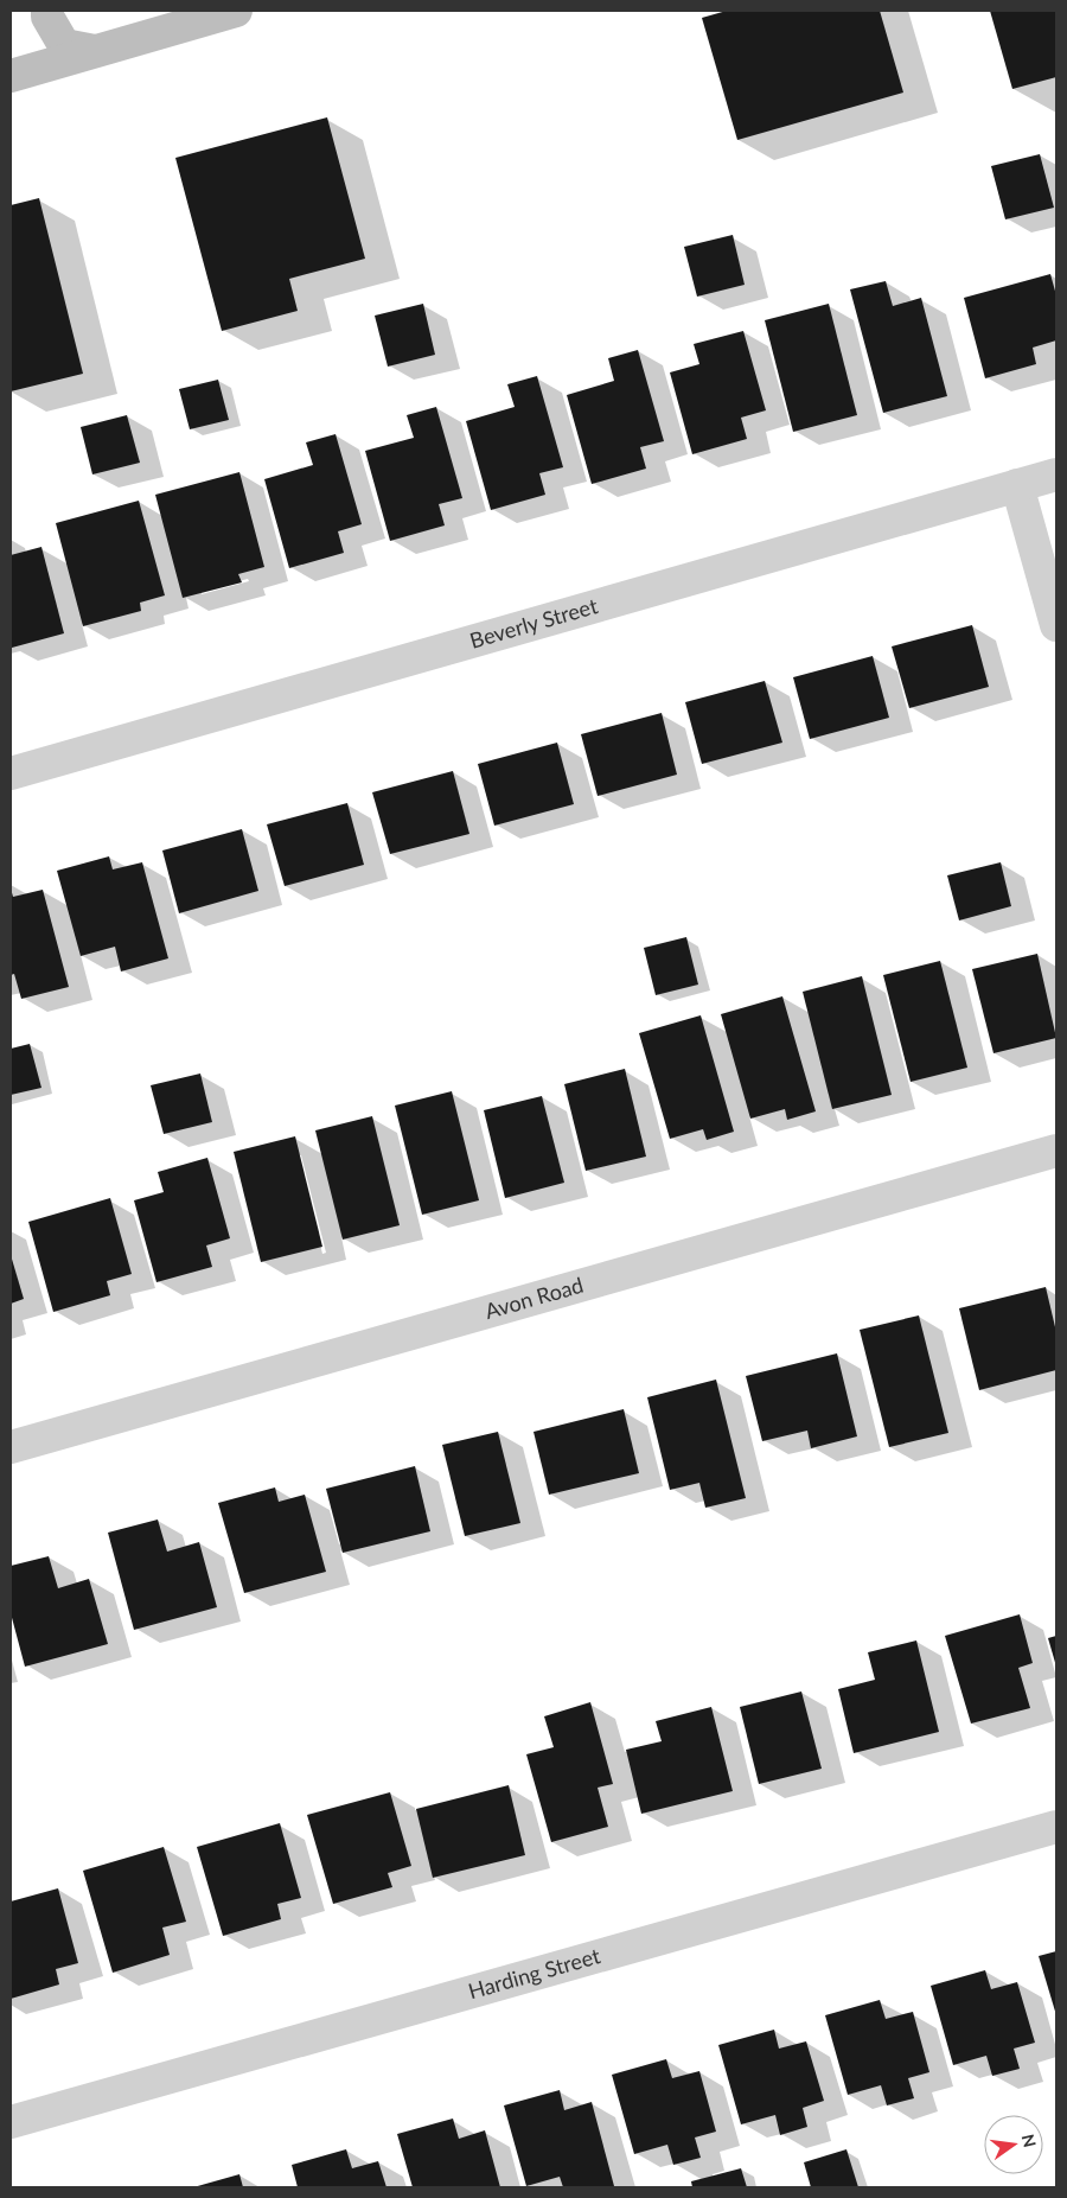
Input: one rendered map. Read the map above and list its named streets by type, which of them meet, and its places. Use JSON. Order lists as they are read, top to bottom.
{
  "streets": {
    "street": ["Beverly Street", "Avon Road", "Harding Street"]
  },
  "north": "right"
}
